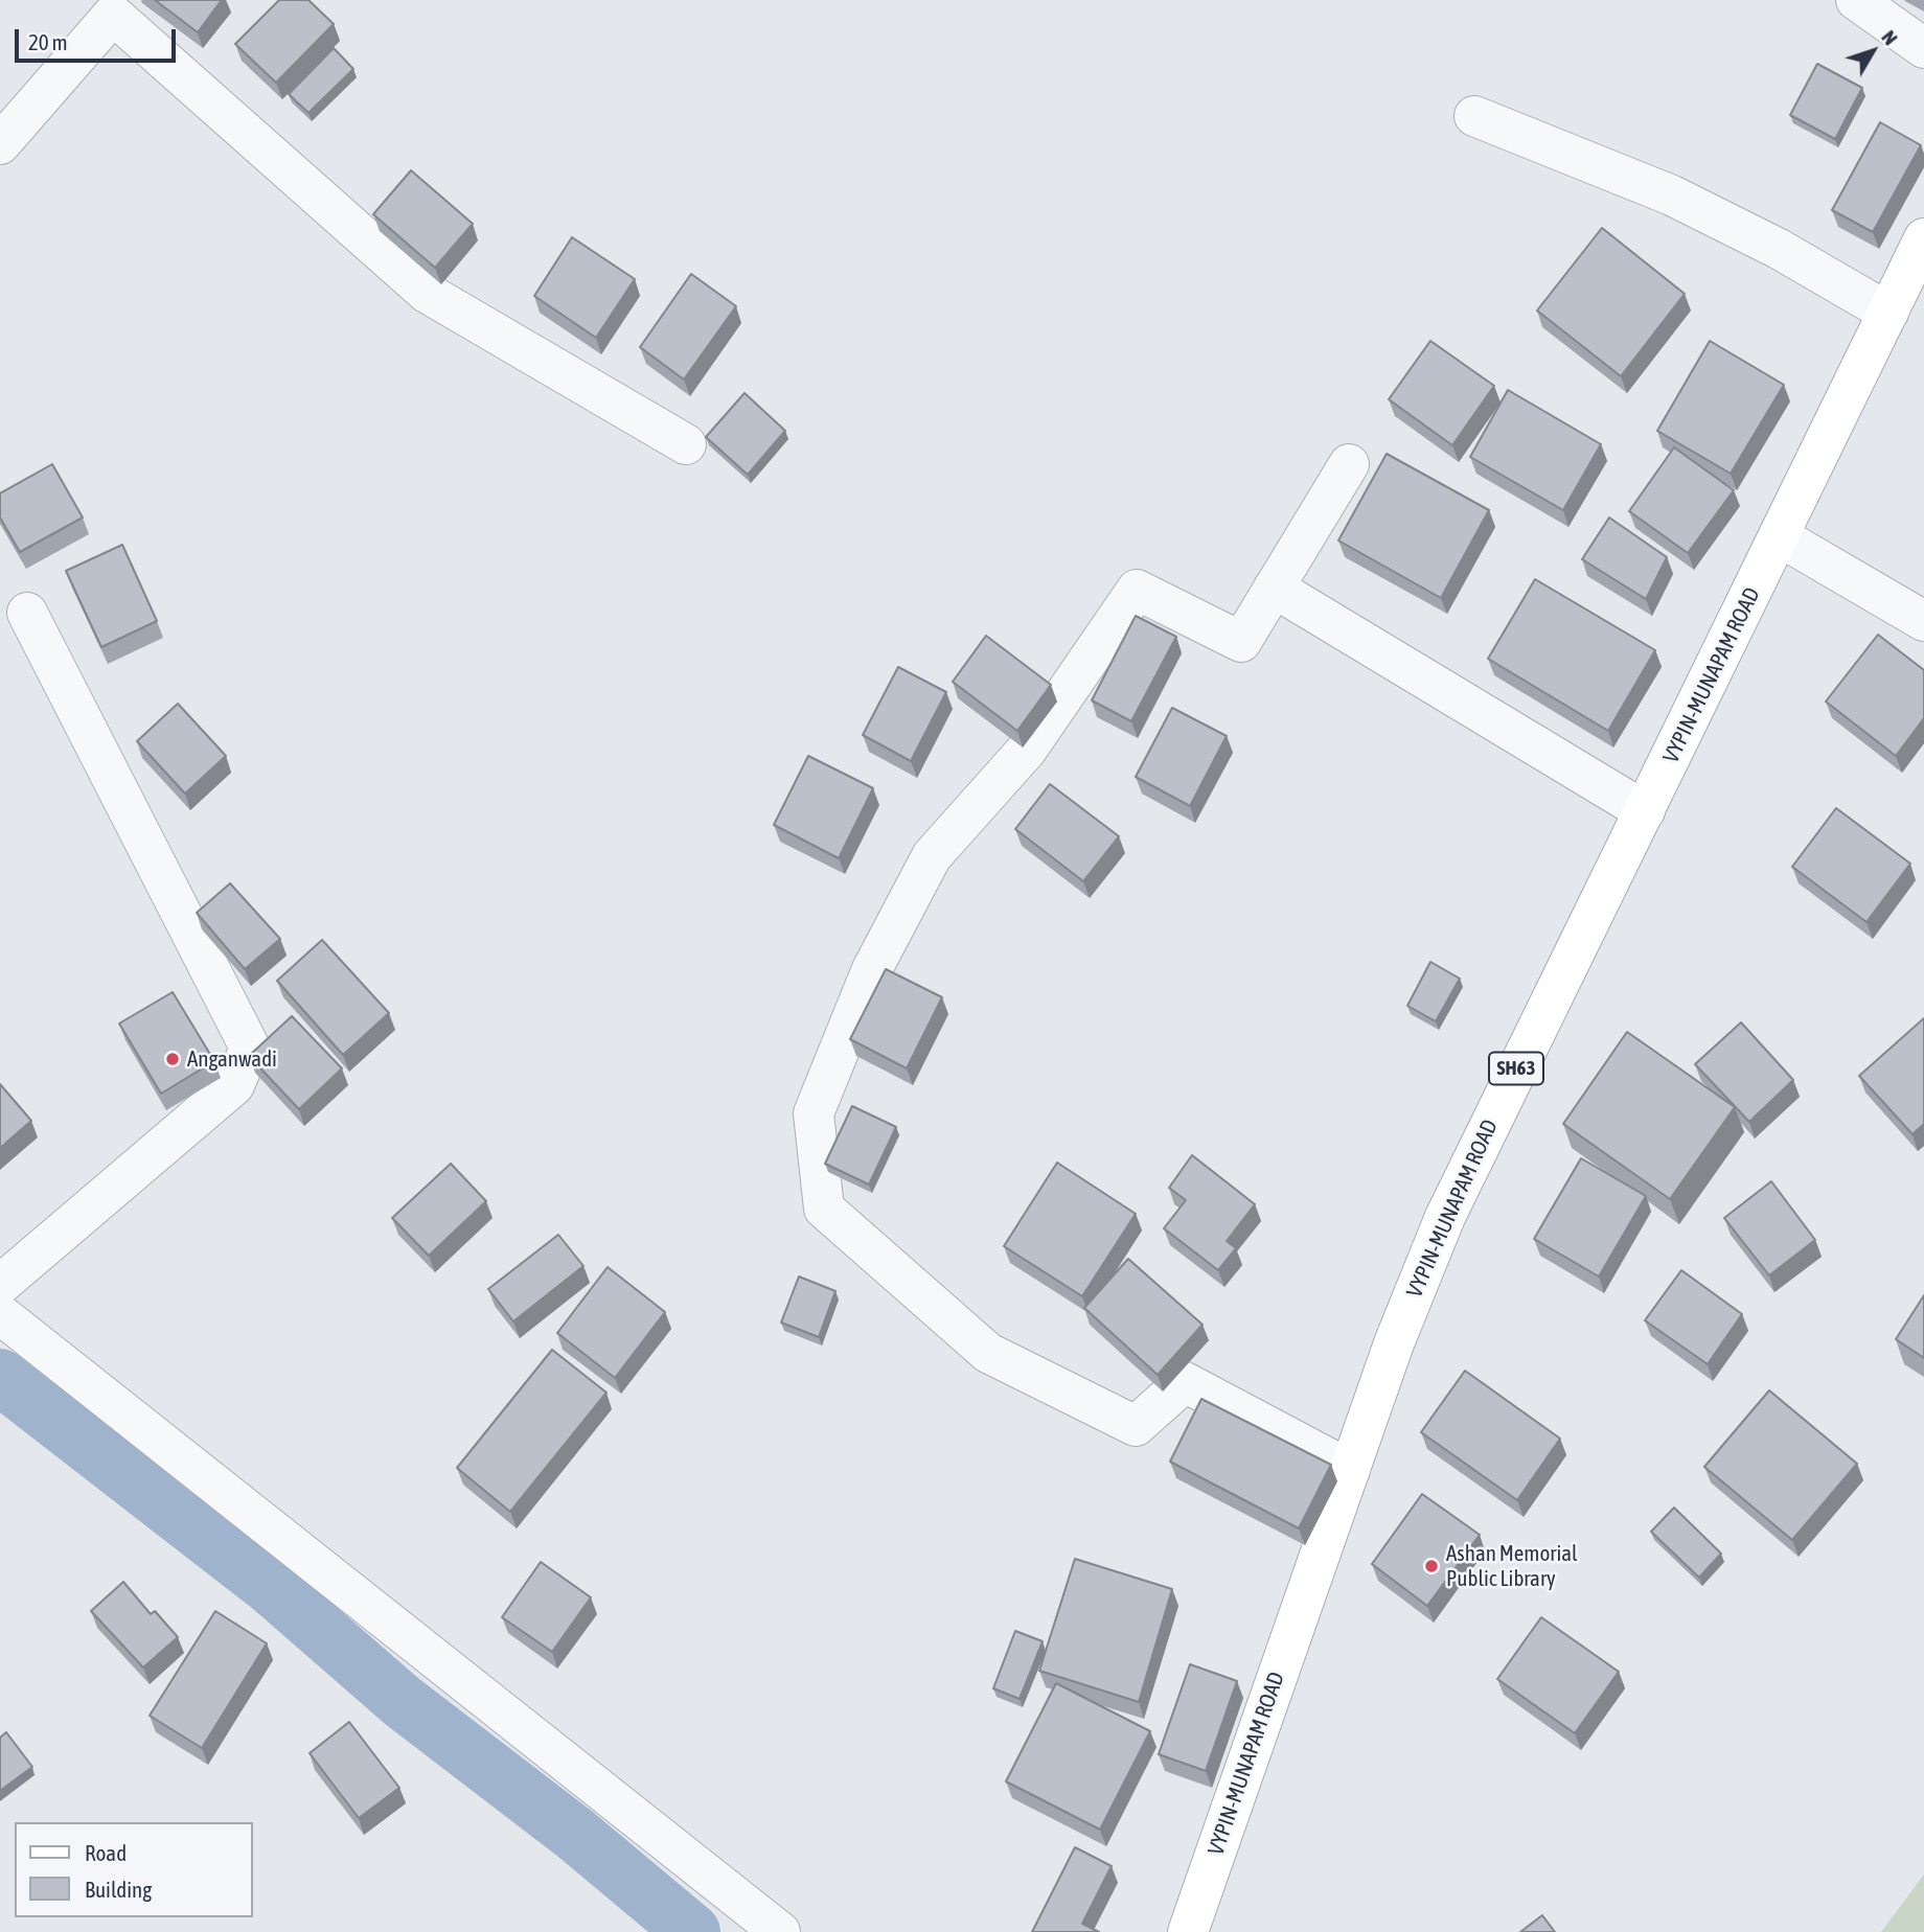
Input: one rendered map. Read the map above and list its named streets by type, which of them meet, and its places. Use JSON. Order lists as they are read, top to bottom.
{
  "streets": {
    "main road": ["VYPIN-MUNAPAM ROAD", "SH63"]
  },
  "places": ["Anganwadi", "Ashan Memorial Public Library"],
  "legend": ["Road", "Building"],
  "scale_bar": "20 m",
  "north": "top right"
}
